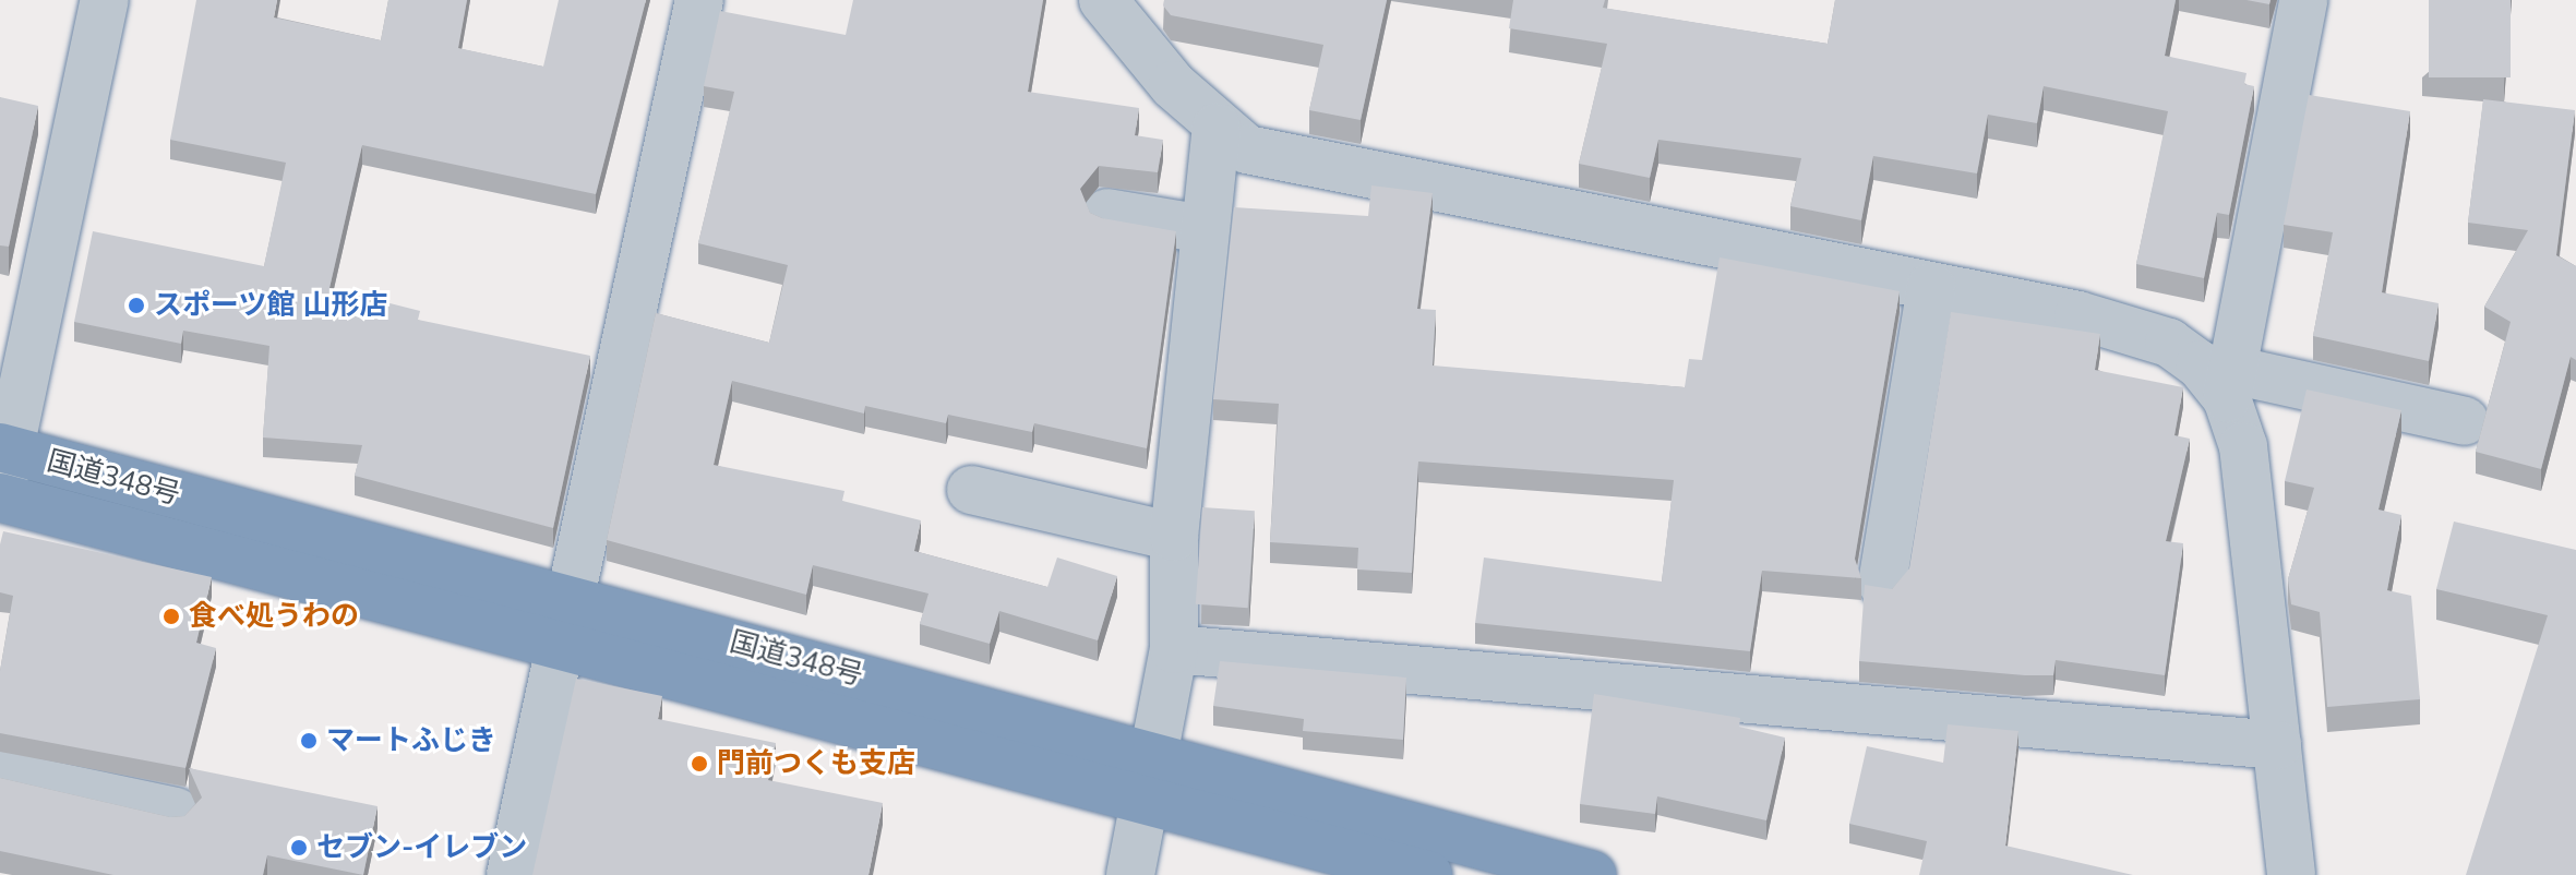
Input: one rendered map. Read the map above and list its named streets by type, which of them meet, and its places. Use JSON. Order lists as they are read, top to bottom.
{
  "streets": {
    "highway": ["国道348号"]
  },
  "places": [
    "スポーツ館 山形店",
    "食べ処うわの",
    "マートふじき",
    "門前つくも支店",
    "セブン-イレブン"
  ]
}
